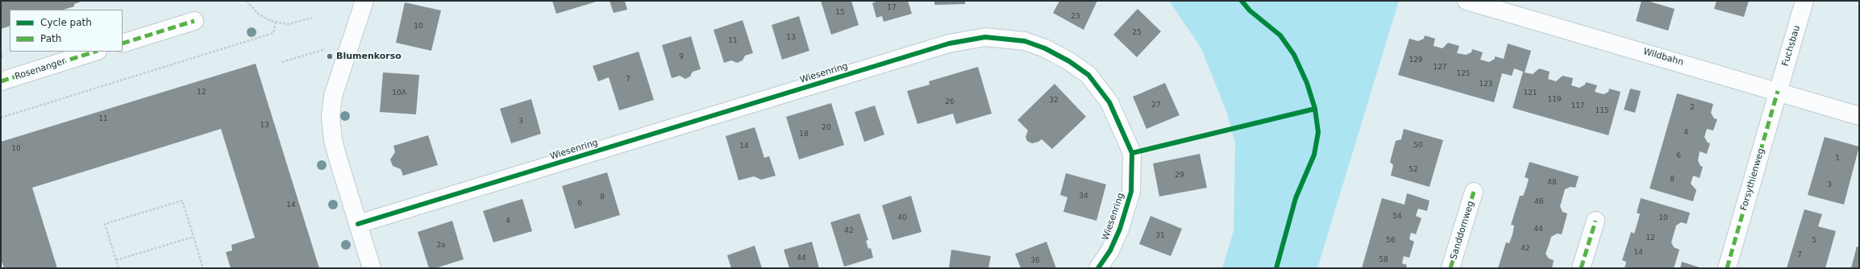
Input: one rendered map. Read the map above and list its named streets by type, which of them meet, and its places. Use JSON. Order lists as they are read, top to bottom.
{
  "streets": {
    "street": [
      "Fuchsbau",
      "Wildbahn",
      "Rosenanger",
      "Wiesenring",
      "Forsythienweg",
      "Sanddornweg"
    ]
  },
  "crossings": [
    ["Fuchsbau", "Wildbahn"],
    ["Fuchsbau", "Forsythienweg"],
    ["Wildbahn", "Forsythienweg"]
  ],
  "places": ["Blumenkorso"],
  "house_numbers": [
    "17",
    "15",
    "23",
    "10",
    "25",
    "13",
    "11",
    "9",
    "129",
    "127",
    "125",
    "7",
    "123",
    "12",
    "10A",
    "121",
    "119",
    "32",
    "26",
    "27",
    "117",
    "2",
    "115",
    "11",
    "3",
    "13",
    "20",
    "4",
    "18",
    "50",
    "14",
    "10",
    "6",
    "1",
    "52",
    "29",
    "8",
    "48",
    "3",
    "34",
    "8",
    "46",
    "6",
    "14",
    "54",
    "40",
    "10",
    "4",
    "44",
    "42",
    "31",
    "12",
    "56",
    "5",
    "2a",
    "42",
    "14",
    "7",
    "44",
    "58",
    "36"
  ],
  "legend": ["Cycle path", "Path"]
}
